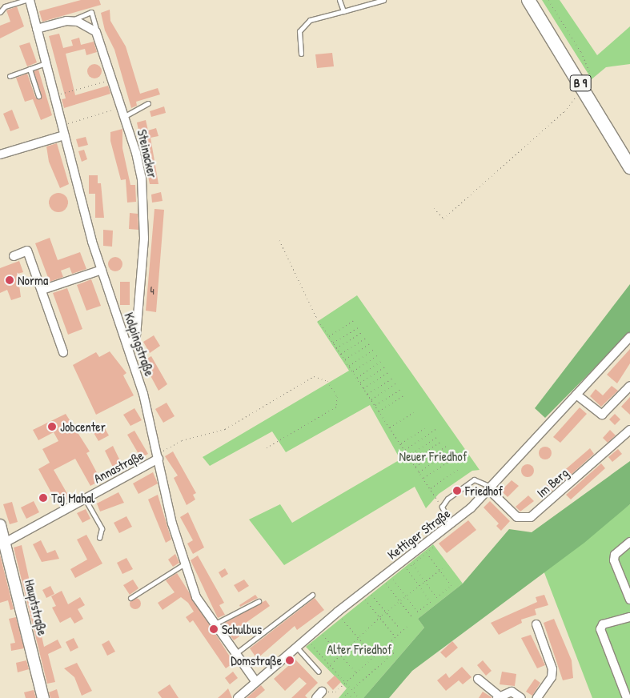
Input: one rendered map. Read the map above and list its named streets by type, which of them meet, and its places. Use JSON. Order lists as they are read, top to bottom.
{
  "streets": {
    "highway": ["B 9"],
    "main road": ["Hauptstraße"],
    "street": [
      "Steinacker",
      "Kolpingstraße",
      "Annastraße",
      "Im Berg",
      "Kettiger Straße"
    ]
  },
  "crossings": [
    ["Steinacker", "Kolpingstraße"],
    ["Kolpingstraße", "Annastraße"],
    ["Kolpingstraße", "Kettiger Straße"],
    ["Annastraße", "Hauptstraße"],
    ["Im Berg", "Kettiger Straße"]
  ],
  "parks": ["Neuer Friedhof", "Alter Friedhof"],
  "places": [
    "Norma",
    "Jobcenter",
    "Friedhof",
    "Taj Mahal",
    "Schulbus",
    "Domstraße"
  ],
  "house_numbers": ["4"]
}
